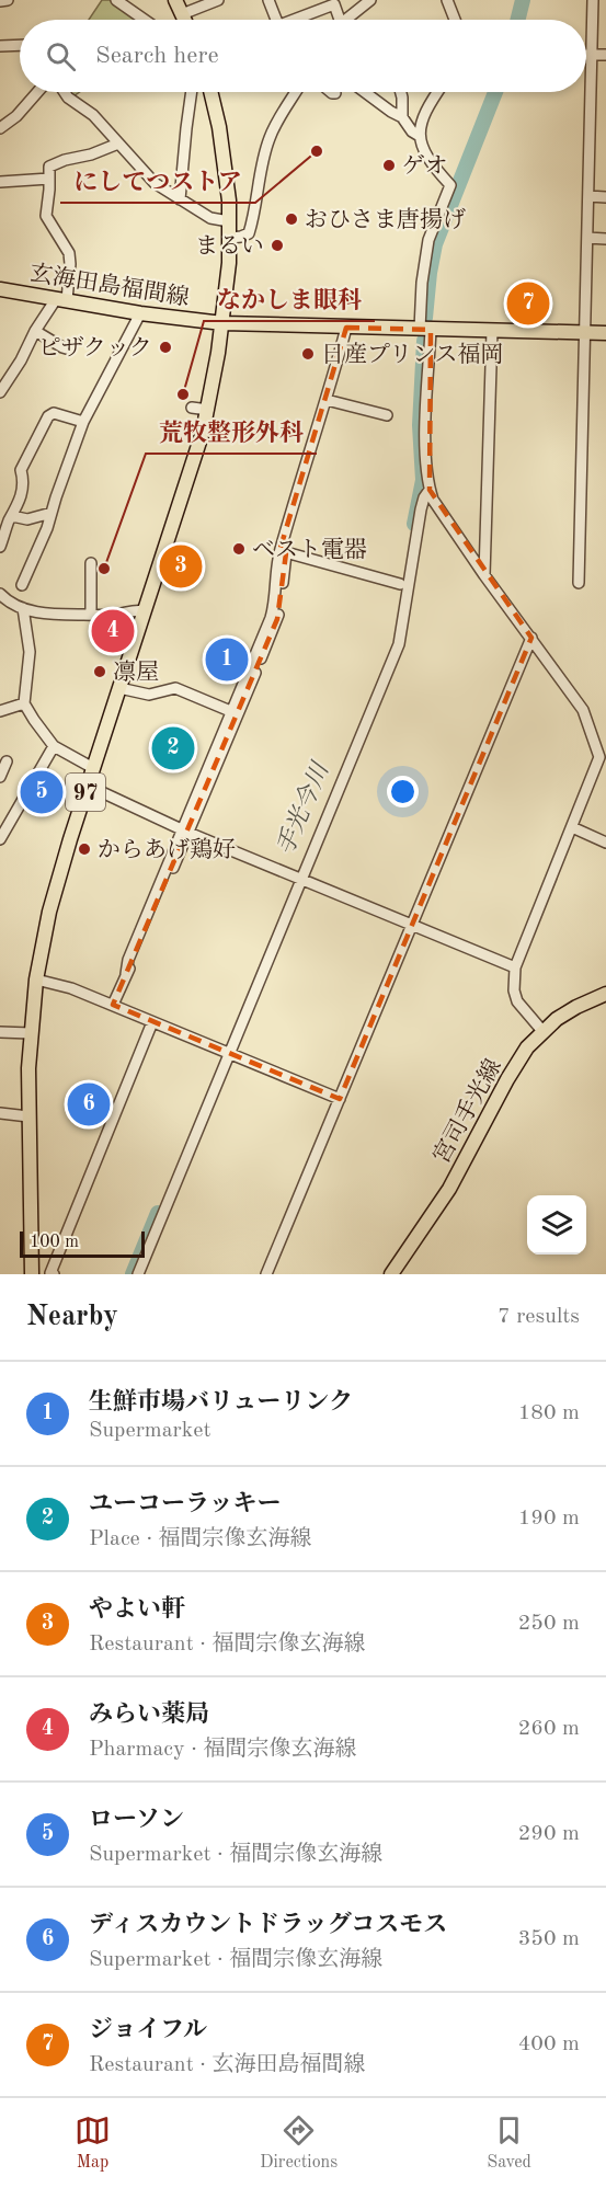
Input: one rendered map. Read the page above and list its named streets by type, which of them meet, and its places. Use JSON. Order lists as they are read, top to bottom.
{
  "streets": {
    "main road": ["玄海田島福間線", "97", "宮司手光線"]
  },
  "crossings": [
    ["玄海田島福間線", "97"]
  ],
  "water": ["手光今川"],
  "places": [
    "にしてつストア",
    "ゲオ",
    "おひさま唐揚げ",
    "まるい",
    "ピザクック",
    "日産プリンス福岡",
    "なかしま眼科",
    "ベスト電器",
    "荒牧整形外科",
    "凛屋",
    "からあげ鶏好"
  ],
  "scale_bar": "100 m",
  "page": {
    "search": "Search here",
    "pins": [
      "7",
      "3",
      "4",
      "1",
      "2",
      "5",
      "6"
    ],
    "scale": "100 m",
    "heading": ["Nearby", "7 results"],
    "list": [
      {
        "mark": "1",
        "name": "生鮮市場バリューリンク",
        "note": "Supermarket",
        "value": "180 m"
      },
      {
        "mark": "2",
        "name": "ユーコーラッキー",
        "note": "Place · 福間宗像玄海線",
        "value": "190 m"
      },
      {
        "mark": "3",
        "name": "やよい軒",
        "note": "Restaurant · 福間宗像玄海線",
        "value": "250 m"
      },
      {
        "mark": "4",
        "name": "みらい薬局",
        "note": "Pharmacy · 福間宗像玄海線",
        "value": "260 m"
      },
      {
        "mark": "5",
        "name": "ローソン",
        "note": "Supermarket · 福間宗像玄海線",
        "value": "290 m"
      },
      {
        "mark": "6",
        "name": "ディスカウントドラッグコスモス",
        "note": "Supermarket · 福間宗像玄海線",
        "value": "350 m"
      },
      {
        "mark": "7",
        "name": "ジョイフル",
        "note": "Restaurant · 玄海田島福間線",
        "value": "400 m"
      }
    ],
    "nav": ["Map", "Directions", "Saved"]
  }
}
